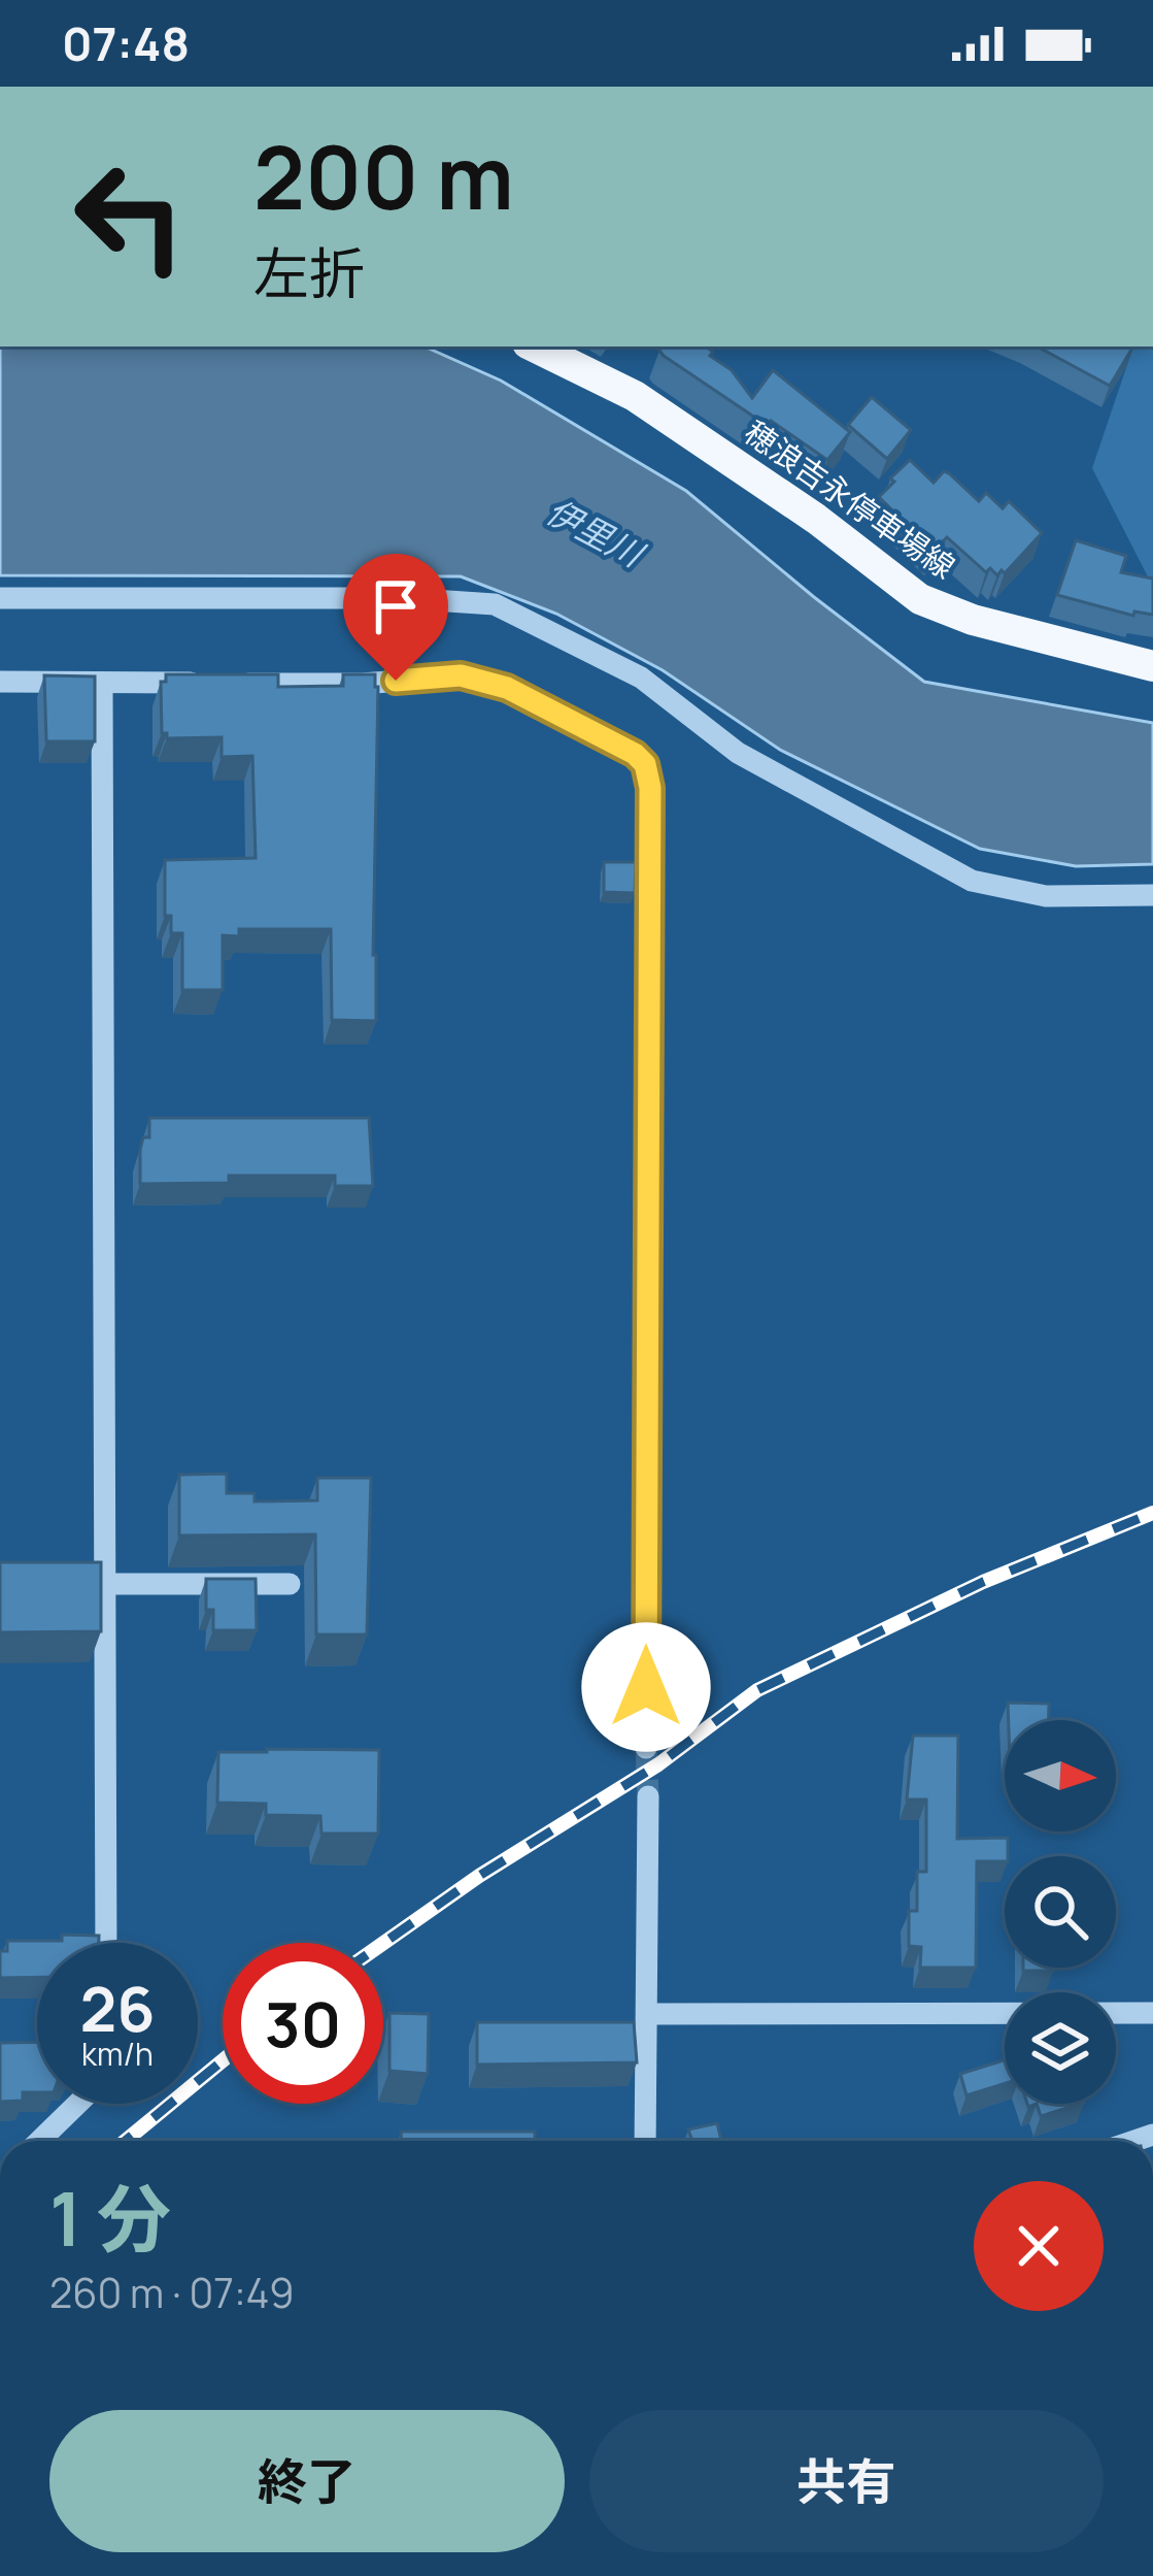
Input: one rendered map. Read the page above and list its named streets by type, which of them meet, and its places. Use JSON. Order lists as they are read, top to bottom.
{
  "streets": {
    "main road": ["穂浪吉永停車場線"]
  },
  "water": ["伊里川"],
  "north": "right",
  "page": {
    "status": "07:48",
    "turn": ["200 m", "左折"],
    "speed": "26 km/h",
    "limit": "30",
    "heading": ["1 分", "260 m · 07:49"],
    "buttons": ["終了", "共有"]
  }
}
